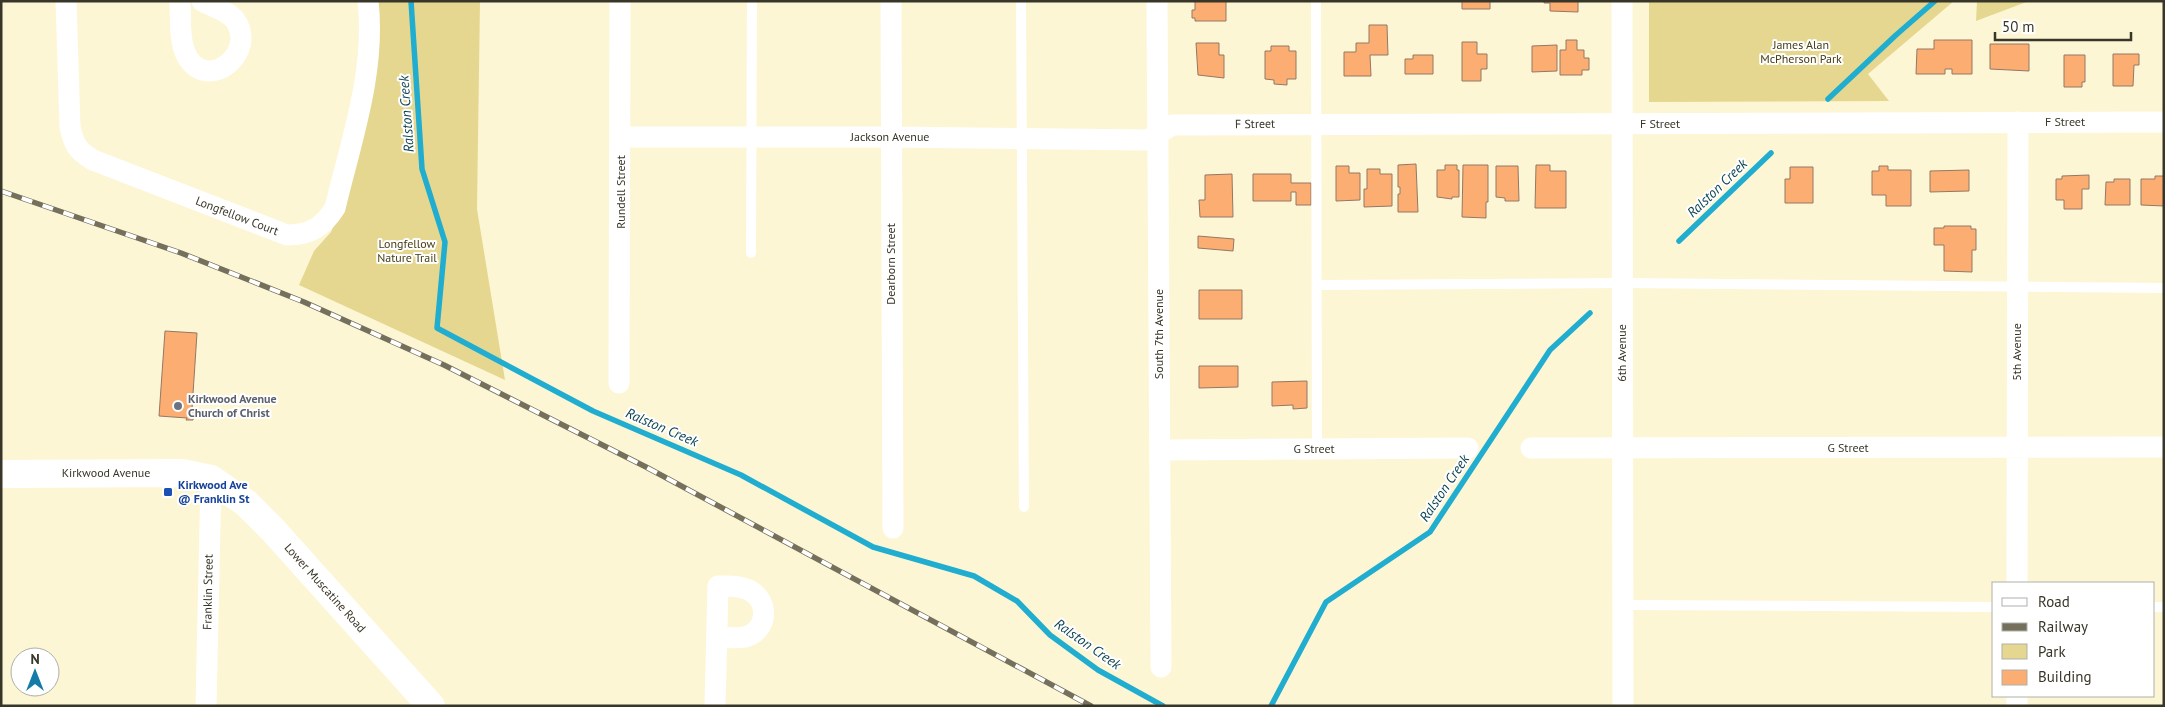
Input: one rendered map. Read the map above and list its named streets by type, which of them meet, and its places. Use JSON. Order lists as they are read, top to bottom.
{
  "streets": {
    "main road": ["Kirkwood Avenue", "Lower Muscatine Road"],
    "street": [
      "F Street",
      "Jackson Avenue",
      "Rundell Street",
      "Longfellow Court",
      "Dearborn Street",
      "South 7th Avenue",
      "5th Avenue",
      "6th Avenue",
      "G Street",
      "Franklin Street"
    ]
  },
  "crossings": [
    ["F Street", "Jackson Avenue"],
    ["F Street", "South 7th Avenue"],
    ["F Street", "5th Avenue"],
    ["F Street", "6th Avenue"],
    ["Jackson Avenue", "Rundell Street"],
    ["Jackson Avenue", "Dearborn Street"],
    ["Jackson Avenue", "South 7th Avenue"],
    ["South 7th Avenue", "G Street"],
    ["5th Avenue", "G Street"],
    ["6th Avenue", "G Street"],
    ["Kirkwood Avenue", "Lower Muscatine Road"],
    ["Kirkwood Avenue", "Franklin Street"],
    ["Lower Muscatine Road", "Franklin Street"]
  ],
  "water": ["Ralston Creek"],
  "parks": ["James Alan McPherson Park", "Longfellow Nature Trail"],
  "places": {
    "other": ["Kirkwood Avenue Church of Christ"],
    "transit": ["Kirkwood Ave @ Franklin St"]
  },
  "legend": [
    "Road",
    "Railway",
    "Park",
    "Building"
  ],
  "scale_bar": "50 m",
  "north": "top"
}
